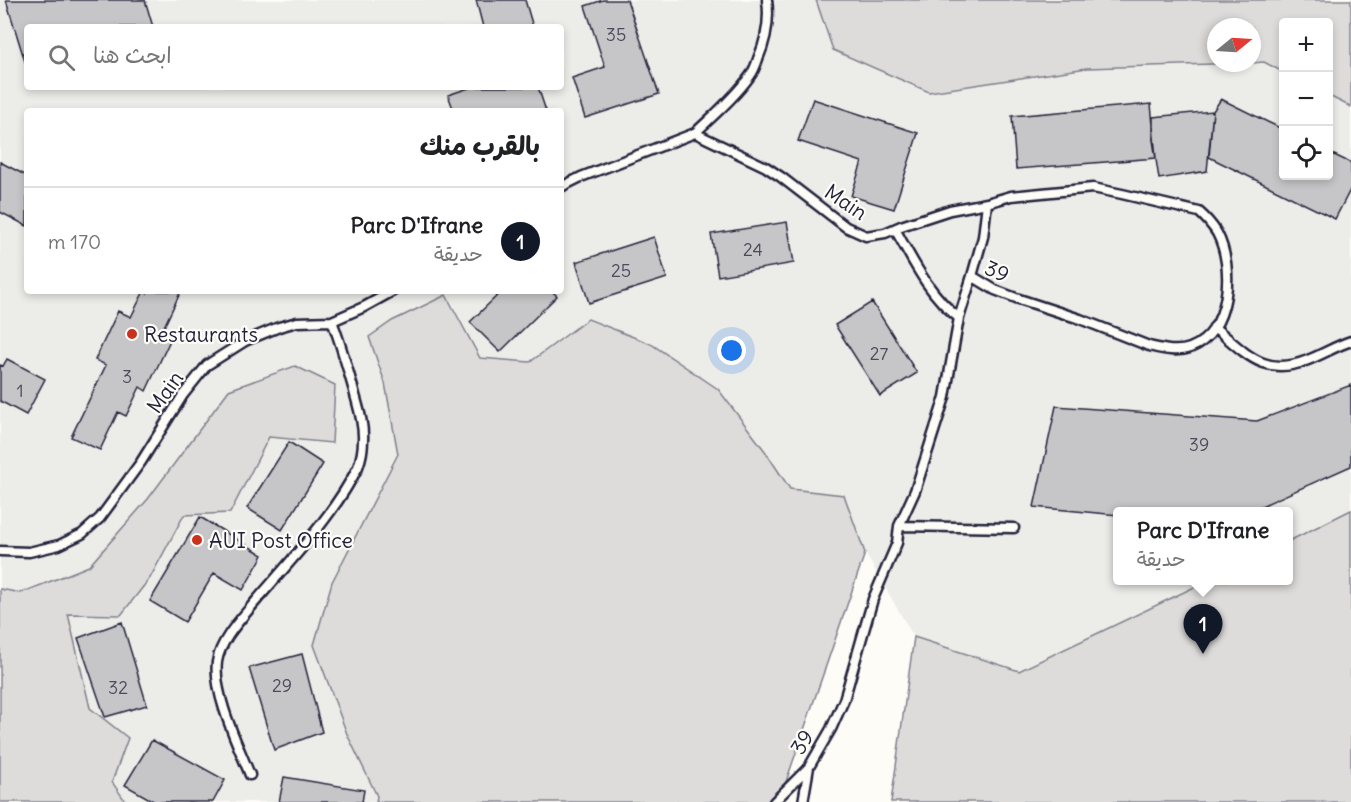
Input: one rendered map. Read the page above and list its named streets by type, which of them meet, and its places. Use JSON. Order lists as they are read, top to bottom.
{
  "streets": {
    "lane": ["Main", "39"]
  },
  "crossings": [
    ["Main", "39"]
  ],
  "places": ["Restaurants", "AUI Post Office"],
  "house_numbers": [
    "35",
    "24",
    "25",
    "27",
    "3",
    "1",
    "39",
    "29",
    "32"
  ],
  "north": "right",
  "page": {
    "map_buttons": ["+", "−"],
    "search": "ابحث هنا",
    "heading": "بالقرب منك",
    "list": [
      {
        "mark": "1",
        "name": "Parc D'Ifrane",
        "note": "حديقة",
        "value": "170 m"
      }
    ],
    "popup": ["Parc D'Ifrane", "حديقة"],
    "pins": "1"
  }
}
